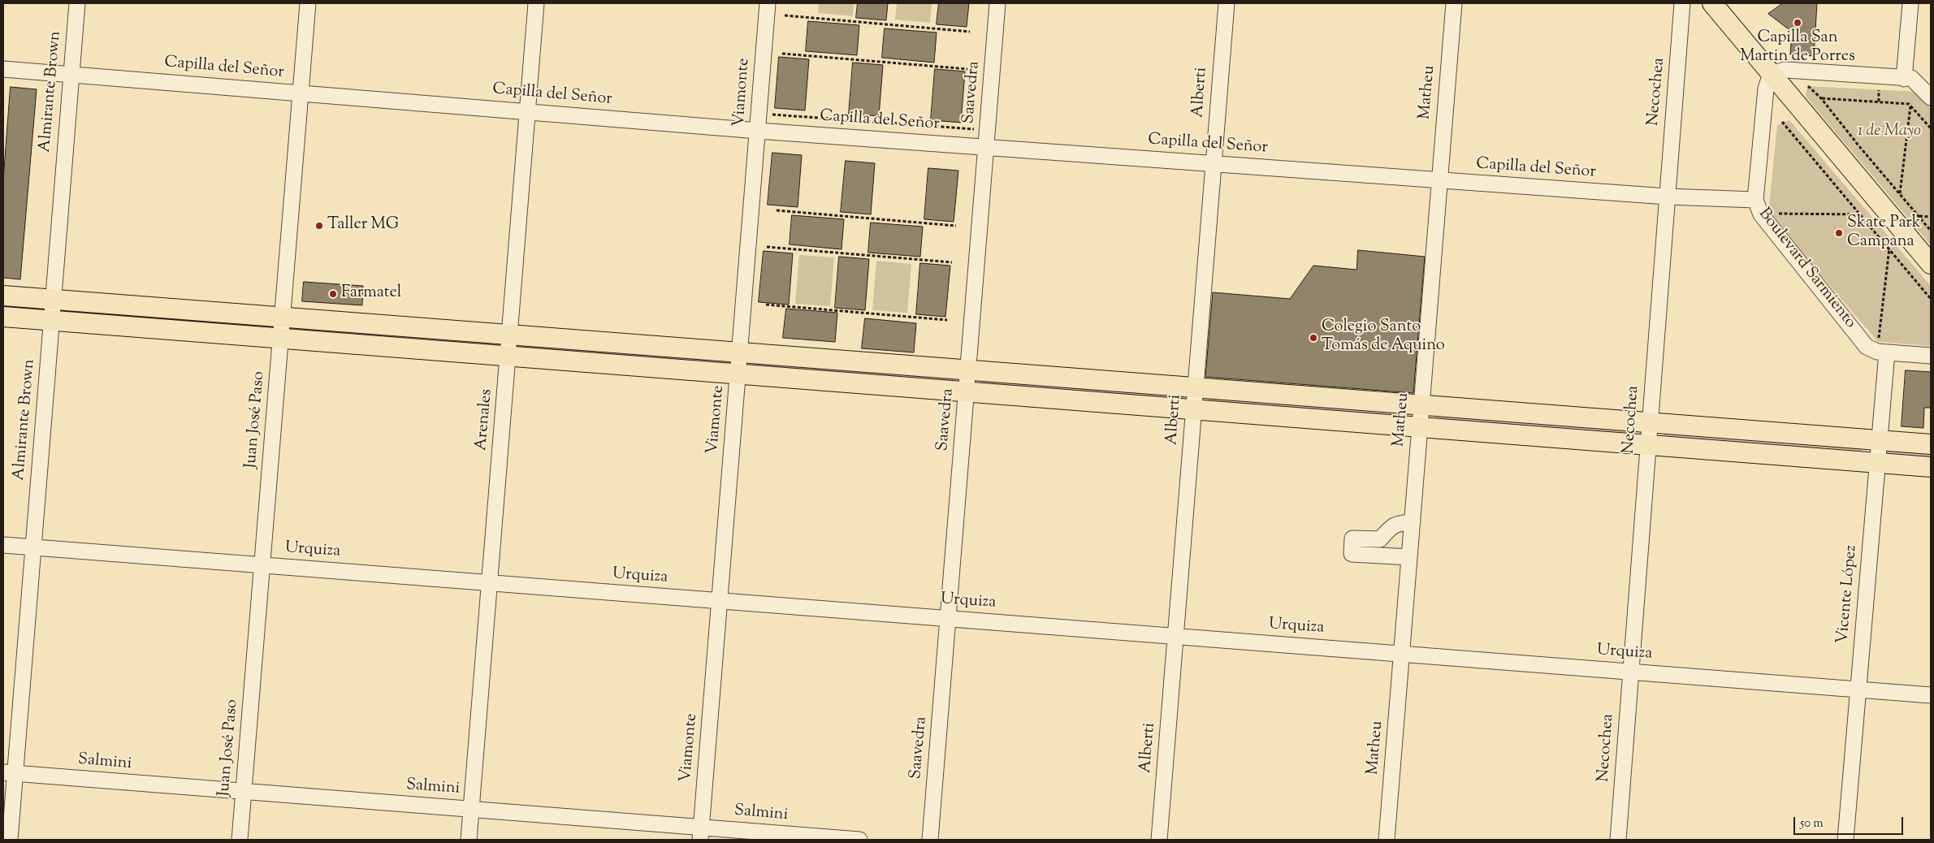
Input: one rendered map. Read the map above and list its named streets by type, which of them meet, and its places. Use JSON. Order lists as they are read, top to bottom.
{
  "streets": {
    "street": [
      "Capilla del Señor",
      "Almirante Brown",
      "Necochea",
      "Viamonte",
      "Saavedra",
      "Alberti",
      "Matheu",
      "Boulevard Sarmiento",
      "Juan José Paso",
      "Arenales",
      "Urquiza",
      "Vicente López",
      "Salmini"
    ]
  },
  "crossings": [
    ["Capilla del Señor", "Almirante Brown"],
    ["Capilla del Señor", "Necochea"],
    ["Capilla del Señor", "Viamonte"],
    ["Capilla del Señor", "Saavedra"],
    ["Capilla del Señor", "Alberti"],
    ["Capilla del Señor", "Matheu"],
    ["Capilla del Señor", "Boulevard Sarmiento"],
    ["Capilla del Señor", "Juan José Paso"],
    ["Capilla del Señor", "Arenales"],
    ["Almirante Brown", "Urquiza"],
    ["Almirante Brown", "Salmini"],
    ["Necochea", "Urquiza"],
    ["Viamonte", "Urquiza"],
    ["Viamonte", "Salmini"],
    ["Saavedra", "Urquiza"],
    ["Alberti", "Urquiza"],
    ["Matheu", "Urquiza"],
    ["Boulevard Sarmiento", "Vicente López"],
    ["Juan José Paso", "Urquiza"],
    ["Juan José Paso", "Salmini"],
    ["Arenales", "Urquiza"],
    ["Arenales", "Salmini"],
    ["Urquiza", "Vicente López"]
  ],
  "parks": ["1 de Mayo"],
  "places": [
    "Capilla San Martin de Porres",
    "Taller MG",
    "Skate Park Campana",
    "Farmatel",
    "Colegio Santo Tomás de Aquino"
  ],
  "scale_bar": "50 m"
}
